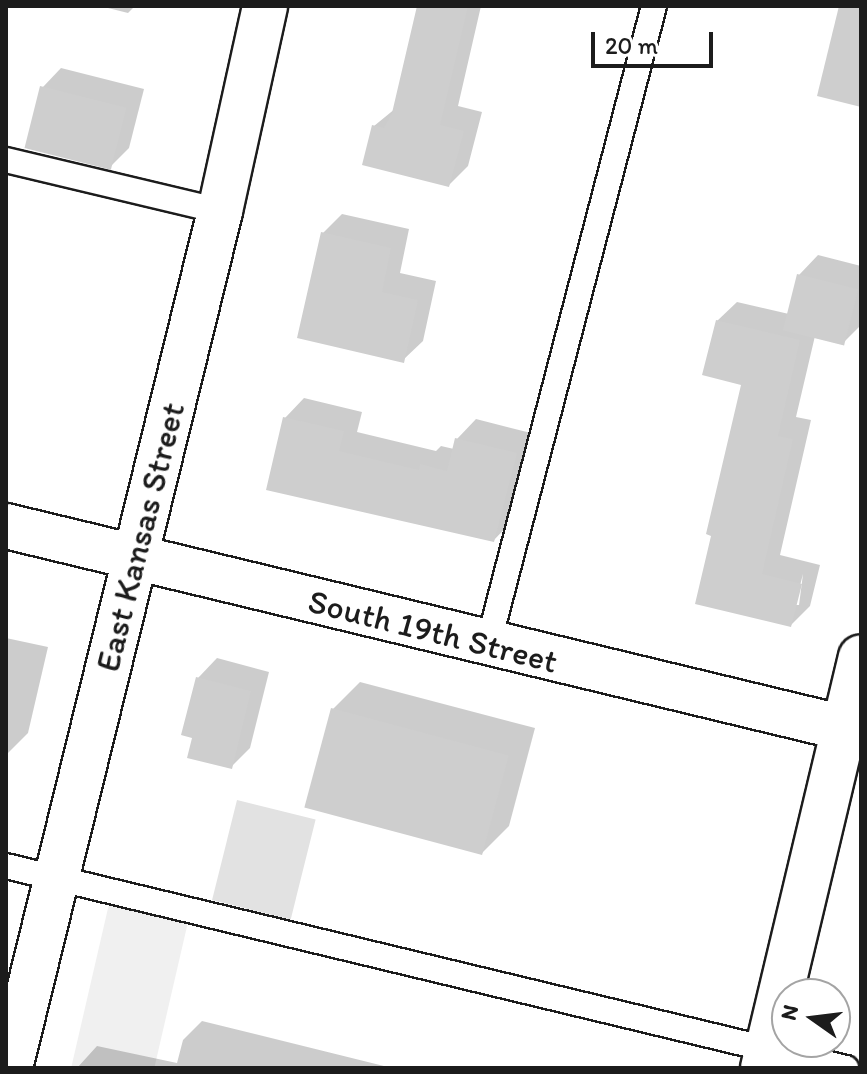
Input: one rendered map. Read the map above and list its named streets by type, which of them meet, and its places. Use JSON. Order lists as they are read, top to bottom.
{
  "streets": {
    "street": ["East Kansas Street", "South 19th Street"]
  },
  "crossings": [
    ["East Kansas Street", "South 19th Street"]
  ],
  "scale_bar": "20 m",
  "north": "left"
}
